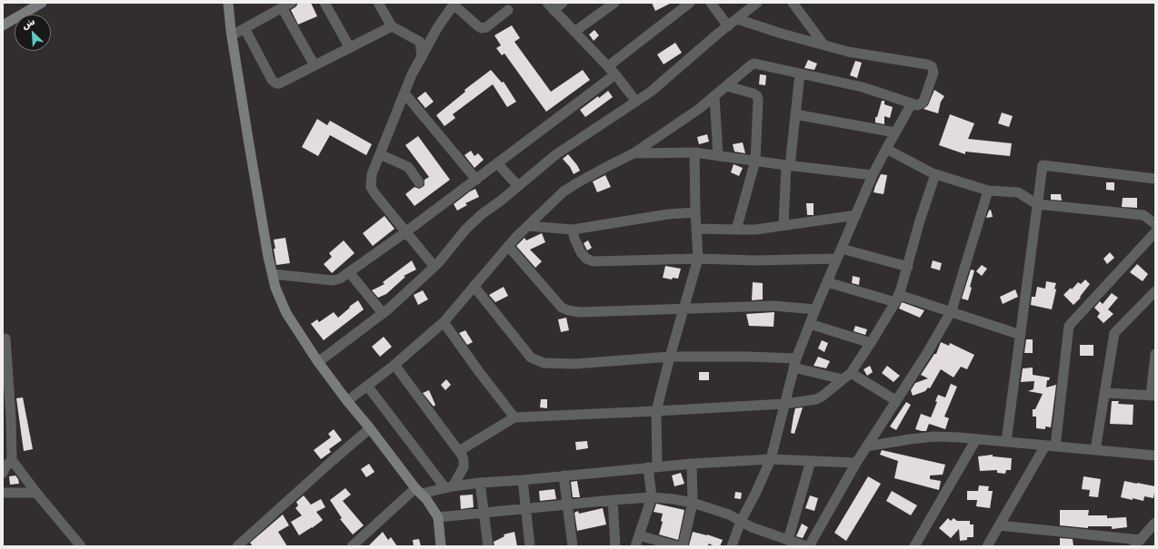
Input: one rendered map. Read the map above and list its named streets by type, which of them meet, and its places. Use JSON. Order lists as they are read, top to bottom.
{
  "north": "top left"
}
